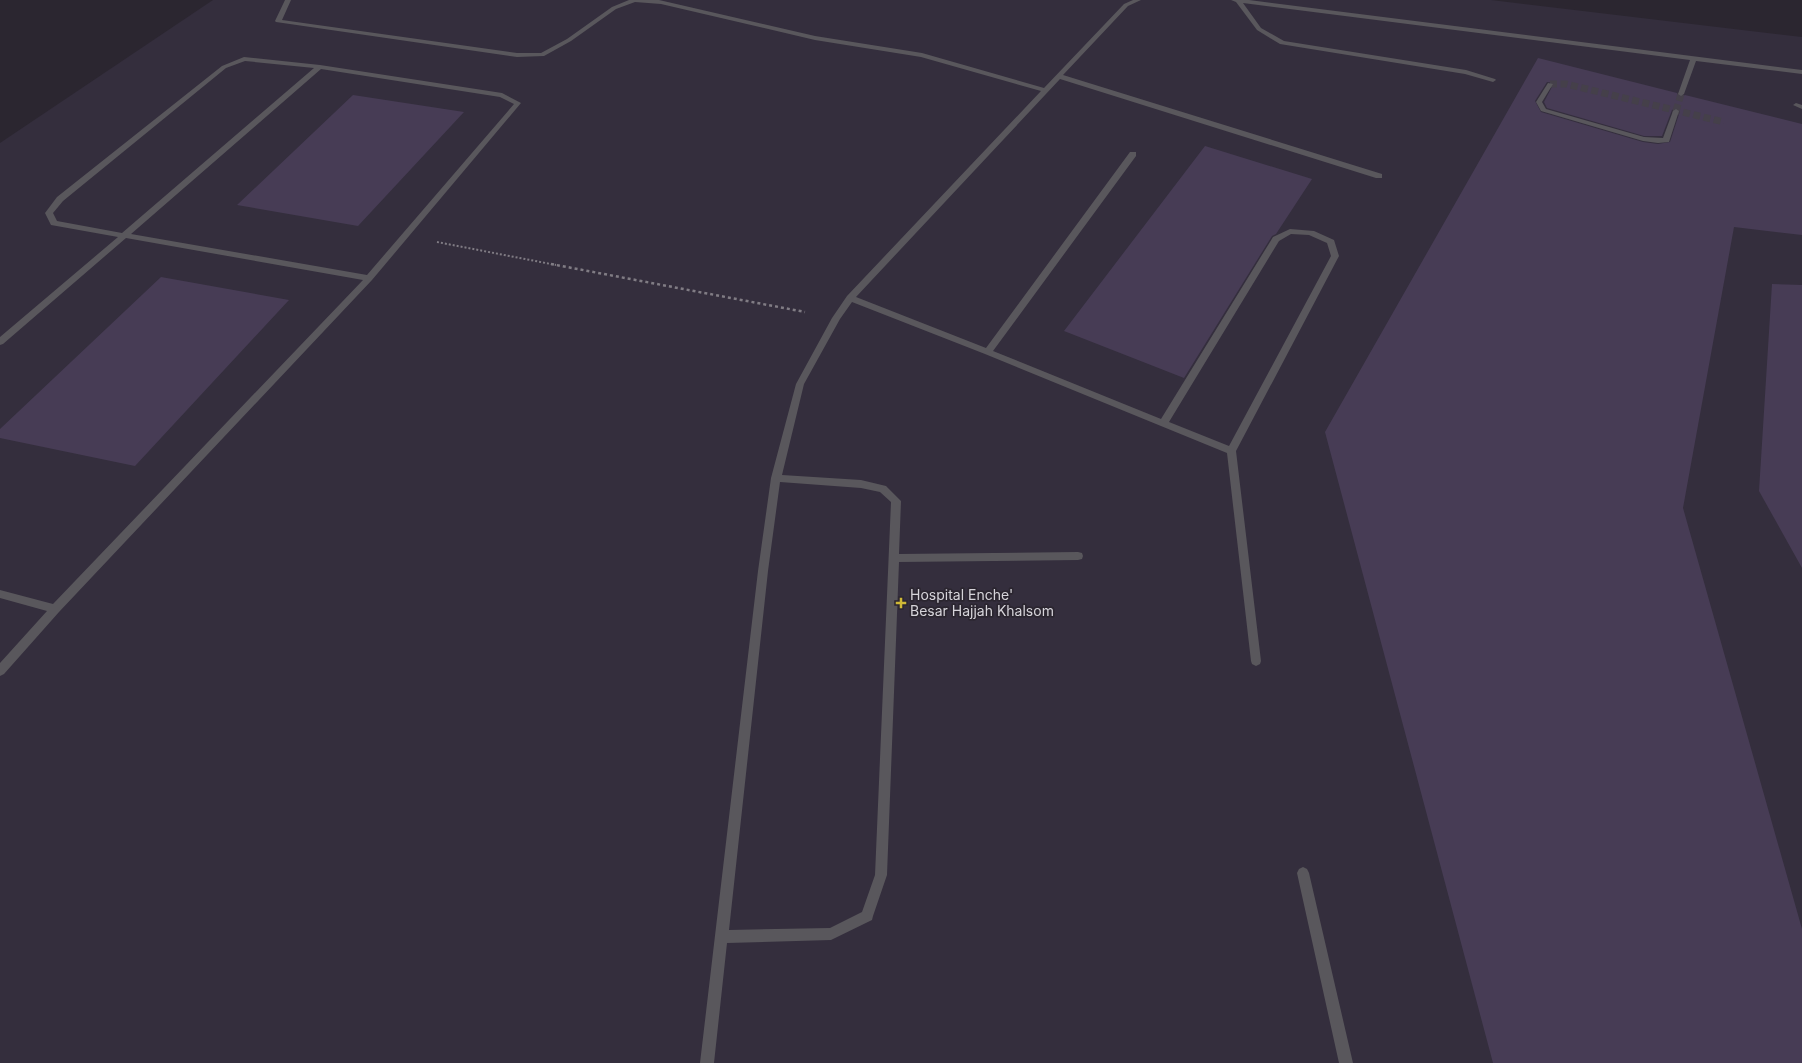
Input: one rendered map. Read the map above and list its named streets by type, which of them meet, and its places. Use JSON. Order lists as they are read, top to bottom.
{
  "places": {
    "health": ["Hospital Enche' Besar Hajjah Khalsom"]
  }
}
